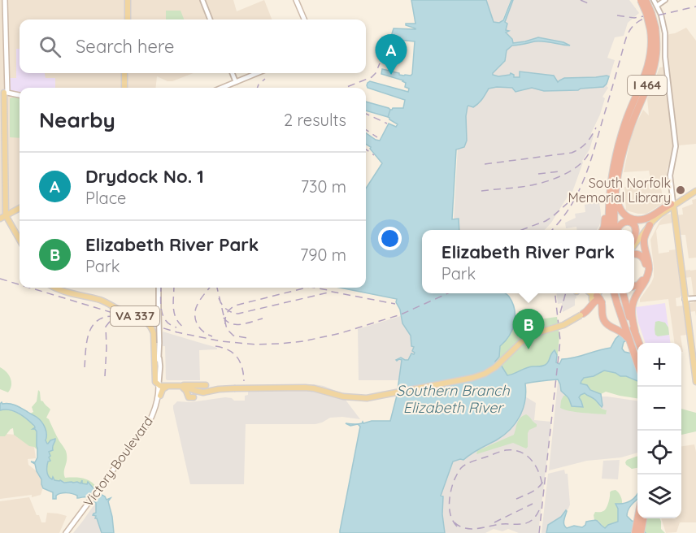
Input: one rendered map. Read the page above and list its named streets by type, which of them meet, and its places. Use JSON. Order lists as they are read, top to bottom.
{
  "streets": {
    "highway": ["I 464"],
    "main road": ["VA 337", "Victory Boulevard"]
  },
  "crossings": [
    ["VA 337", "Victory Boulevard"]
  ],
  "water": ["Southern Branch Elizabeth River"],
  "places": ["South Norfolk Memorial Library"],
  "page": {
    "search": "Search here",
    "pins": ["A", "B"],
    "heading": ["Nearby", "2 results"],
    "list": [
      {
        "mark": "A",
        "name": "Drydock No. 1",
        "note": "Place",
        "value": "730 m"
      },
      {
        "mark": "B",
        "name": "Elizabeth River Park",
        "note": "Park",
        "value": "790 m"
      }
    ],
    "popup": ["Elizabeth River Park", "Park"],
    "map_buttons": ["+", "−"]
  }
}
